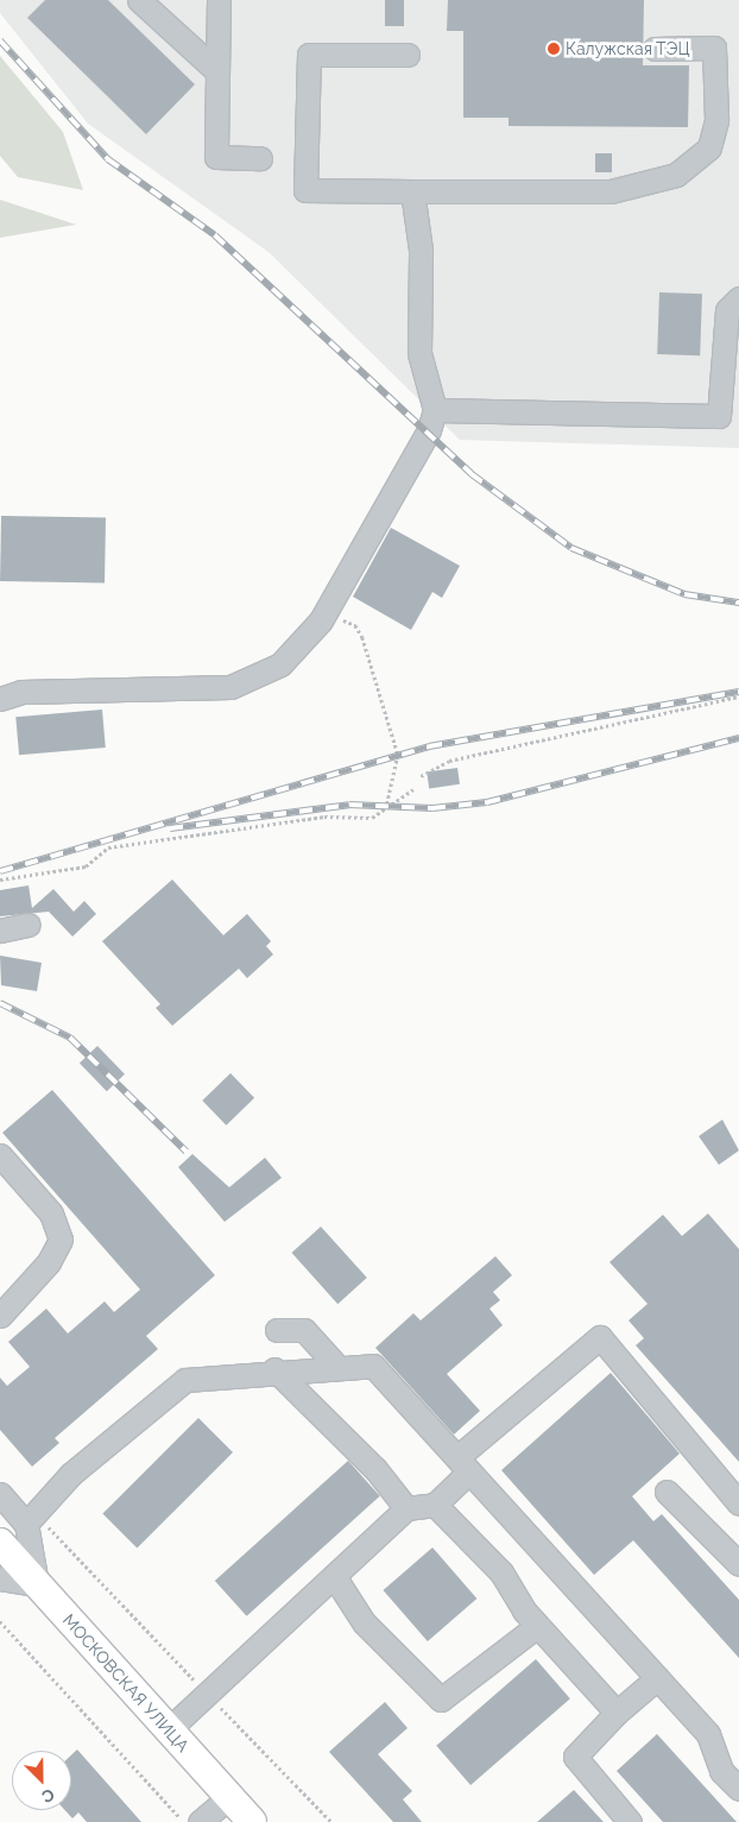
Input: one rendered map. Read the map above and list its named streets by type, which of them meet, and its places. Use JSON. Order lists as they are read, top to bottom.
{
  "streets": {
    "main road": ["МОСКОВСКАЯ УЛИЦА"]
  },
  "places": ["Калужская ТЭЦ"],
  "north": "bottom right"
}
